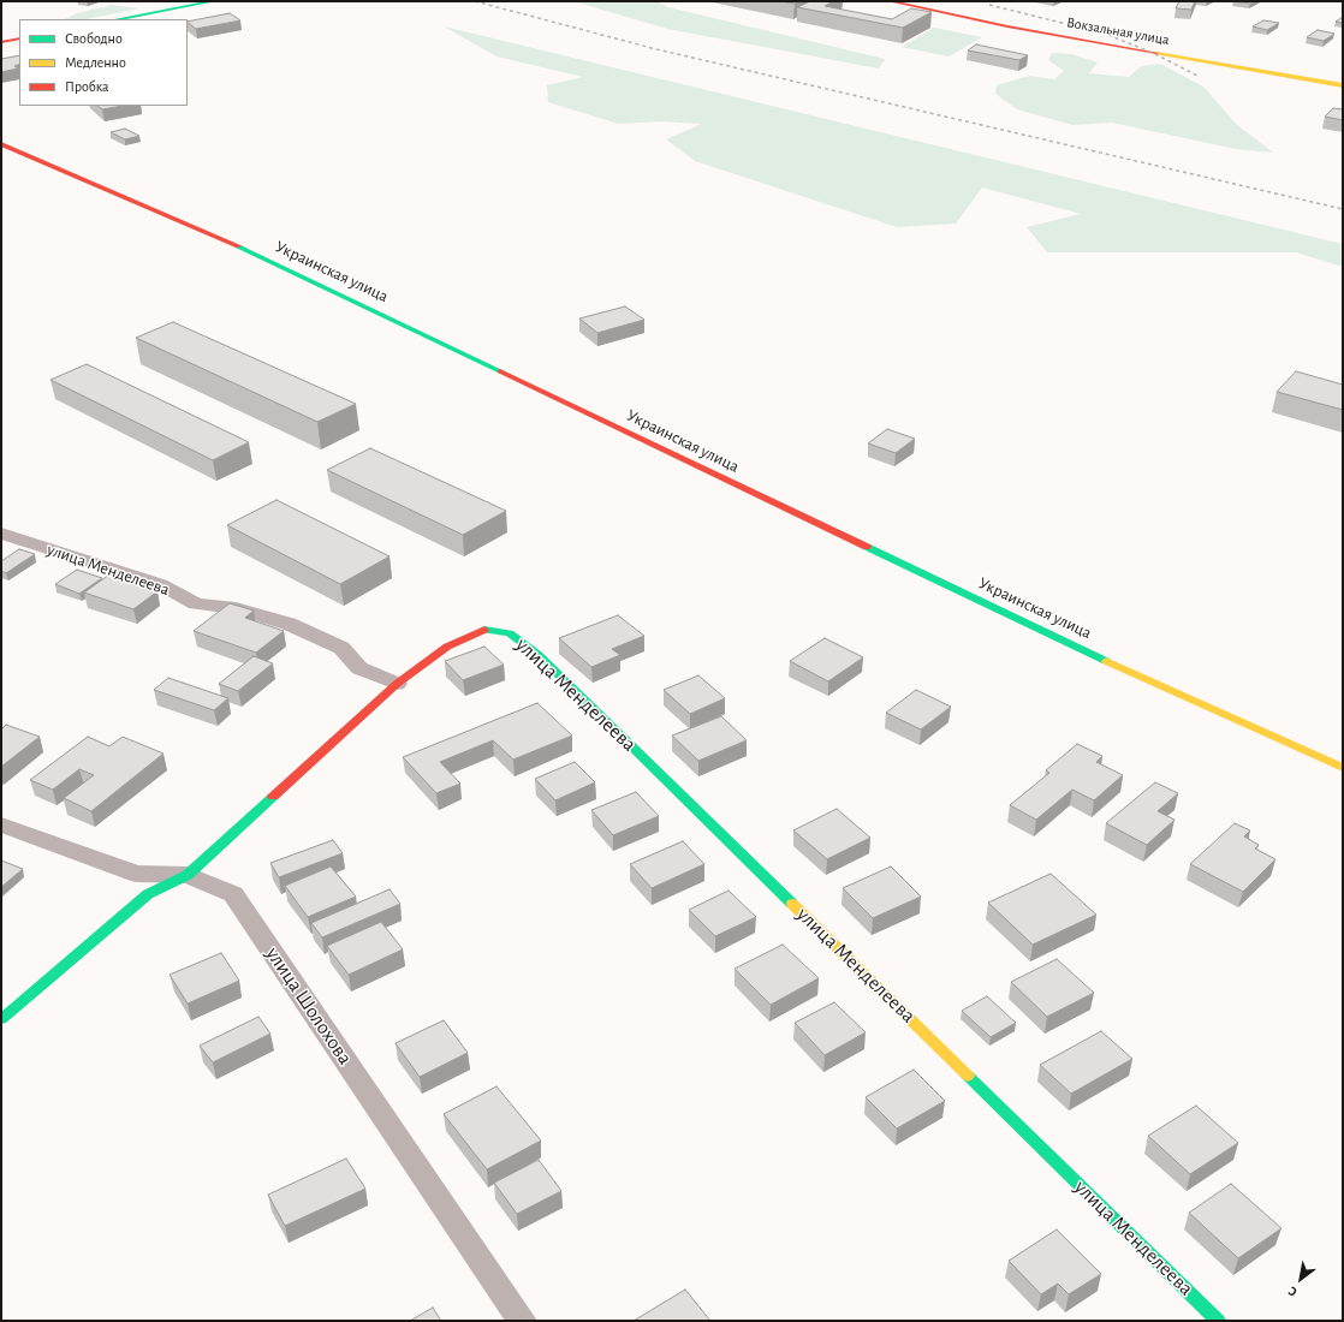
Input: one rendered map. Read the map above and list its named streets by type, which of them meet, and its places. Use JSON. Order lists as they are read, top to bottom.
{
  "streets": {
    "main road": ["Вокзальная улица", "Украинская улица", "улица Менделеева"],
    "street": ["улица Шолохова"]
  },
  "legend": ["Свободно", "Медленно", "Пробка"],
  "north": "bottom left"
}
